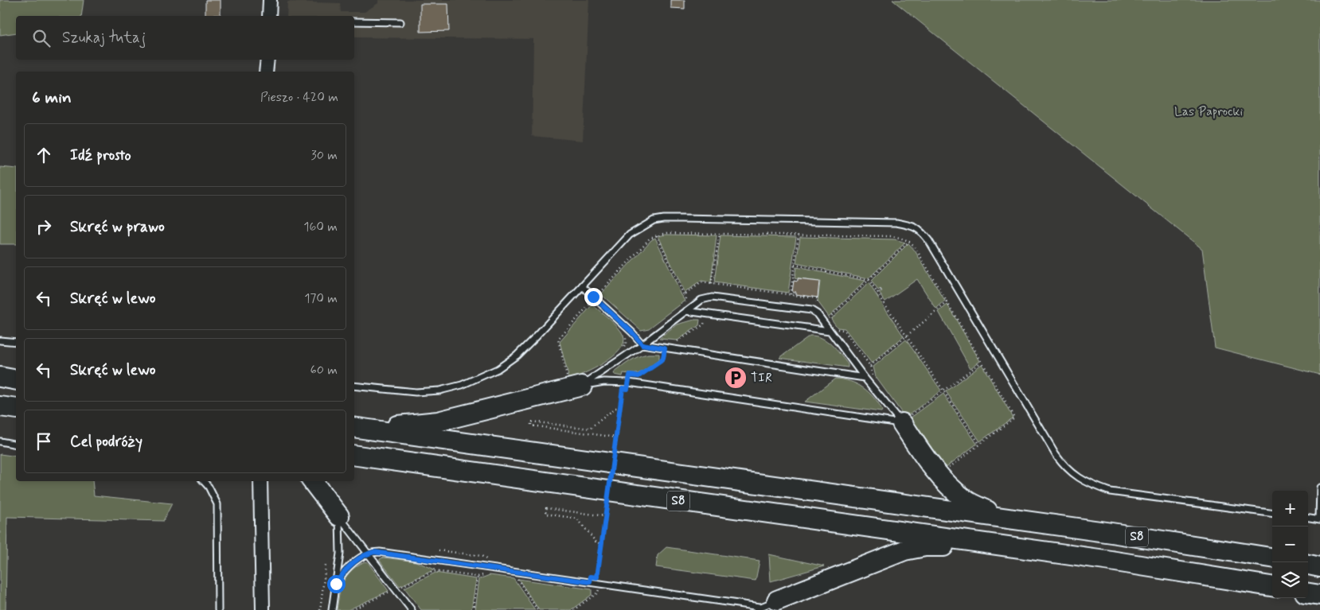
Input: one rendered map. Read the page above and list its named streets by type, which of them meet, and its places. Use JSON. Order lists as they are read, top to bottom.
{
  "streets": {
    "highway": ["S8"]
  },
  "parks": ["Las Paprocki"],
  "places": {
    "parking": ["TIR"]
  },
  "page": {
    "search": "Szukaj tutaj",
    "heading": ["6 min", "Pieszo · 420 m"],
    "list": [
      ["Idź prosto", "30 m"],
      ["Skręć w prawo", "160 m"],
      ["Skręć w lewo", "170 m"],
      ["Skręć w lewo", "60 m"],
      "Cel podróży"
    ],
    "map_buttons": ["+", "−"]
  }
}
